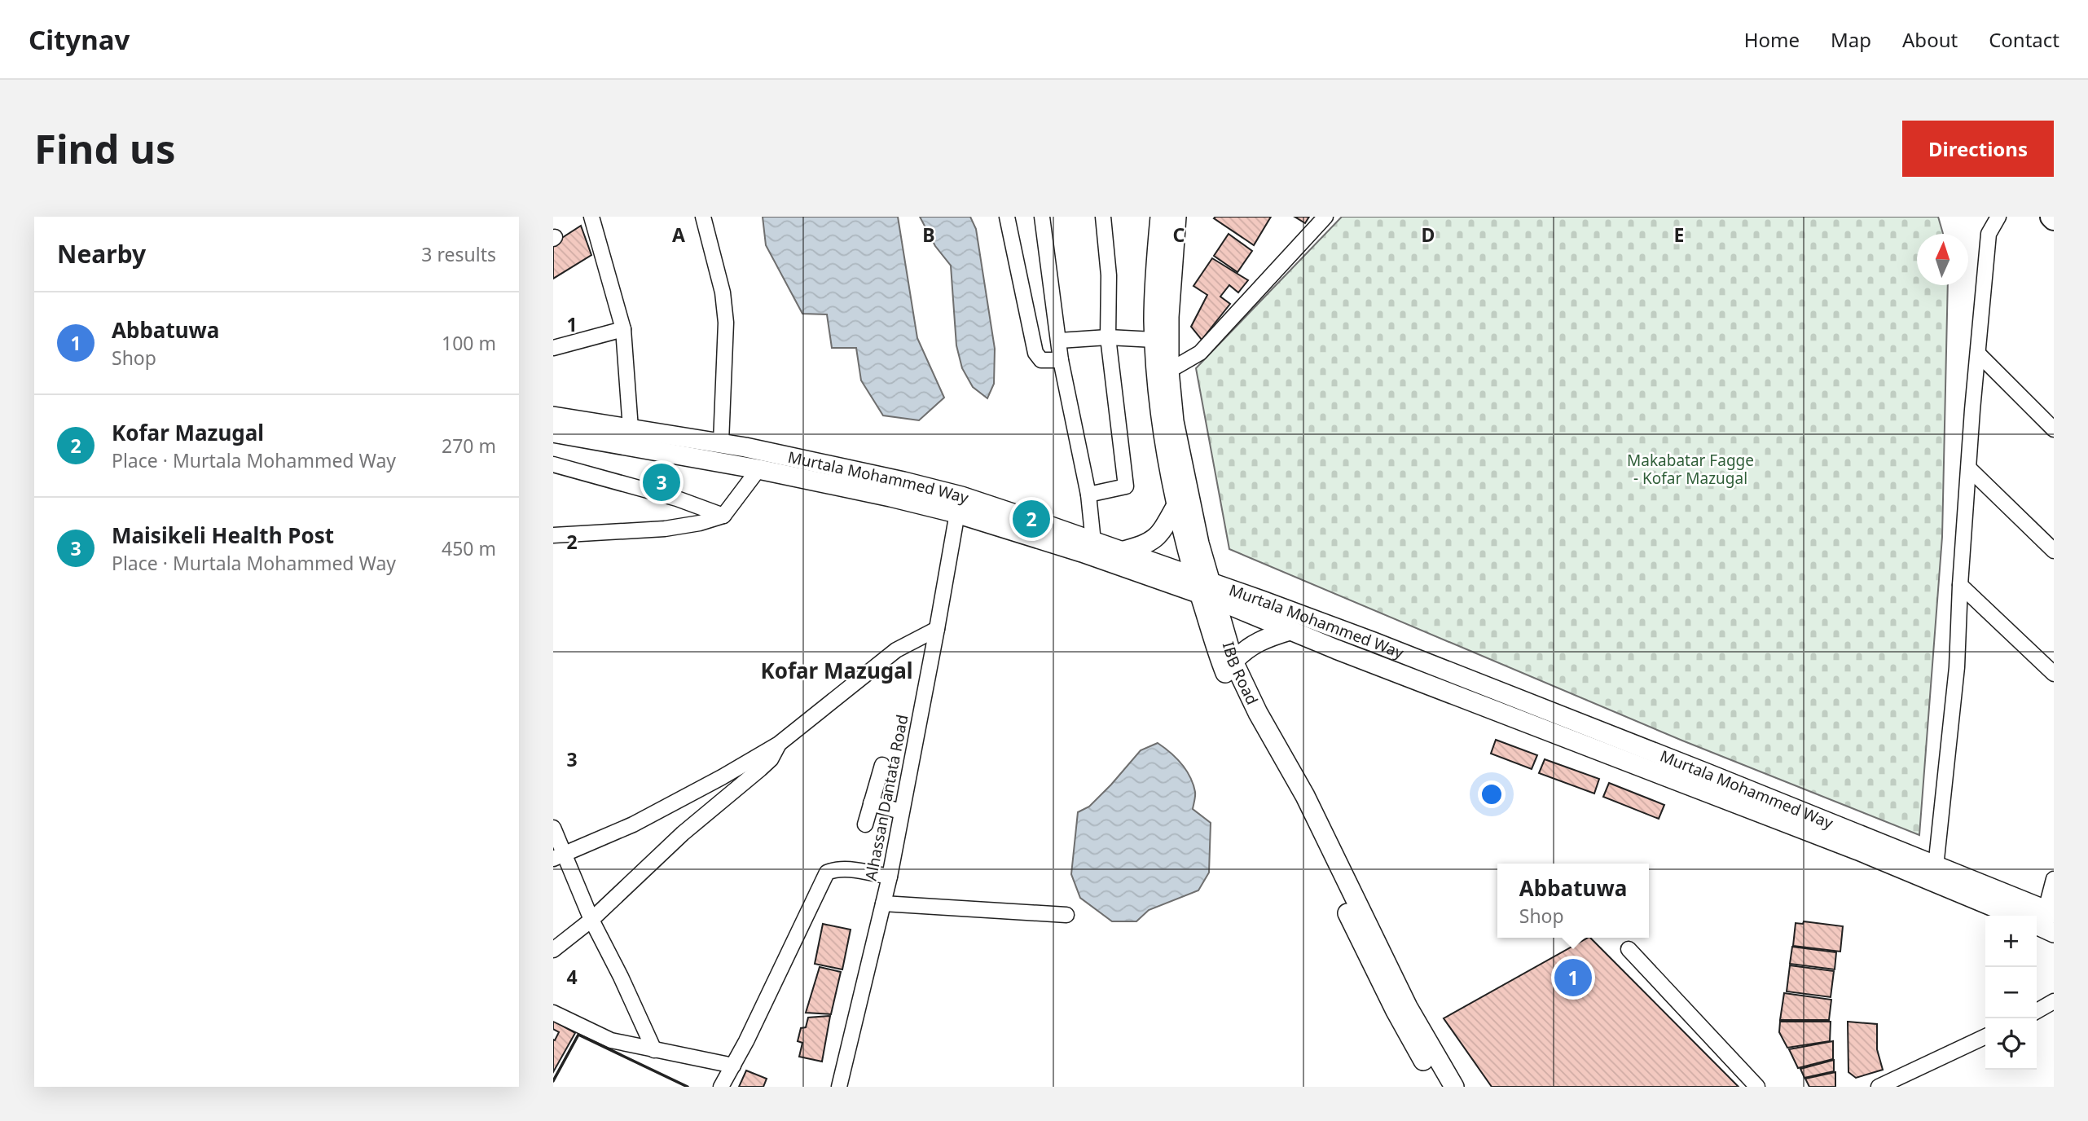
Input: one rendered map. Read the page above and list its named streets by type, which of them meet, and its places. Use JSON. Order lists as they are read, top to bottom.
{
  "streets": {
    "main road": ["Murtala Mohammed Way", "IBB Road"],
    "street": ["Alhassan Dantata Road"]
  },
  "crossings": [
    ["Murtala Mohammed Way", "IBB Road"],
    ["Murtala Mohammed Way", "Alhassan Dantata Road"]
  ],
  "districts": ["Kofar Mazugal"],
  "parks": ["Makabatar Fagge - Kofar Mazugal"],
  "north": "top",
  "page": {
    "header": "Citynav",
    "nav": [
      "Home",
      "Map",
      "About",
      "Contact"
    ],
    "buttons": "Directions",
    "title": "Find us",
    "heading": ["Nearby", "3 results"],
    "list": [
      {
        "mark": "1",
        "name": "Abbatuwa",
        "note": "Shop",
        "value": "100 m"
      },
      {
        "mark": "2",
        "name": "Kofar Mazugal",
        "note": "Place · Murtala Mohammed Way",
        "value": "270 m"
      },
      {
        "mark": "3",
        "name": "Maisikeli Health Post",
        "note": "Place · Murtala Mohammed Way",
        "value": "450 m"
      }
    ],
    "pins": ["3", "2", "1"],
    "popup": ["Abbatuwa", "Shop"],
    "map_buttons": ["+", "−"]
  },
  "grid": {
    "columns": [
      "A",
      "B",
      "C",
      "D",
      "E"
    ],
    "rows": [
      "1",
      "2",
      "3",
      "4"
    ]
  }
}
